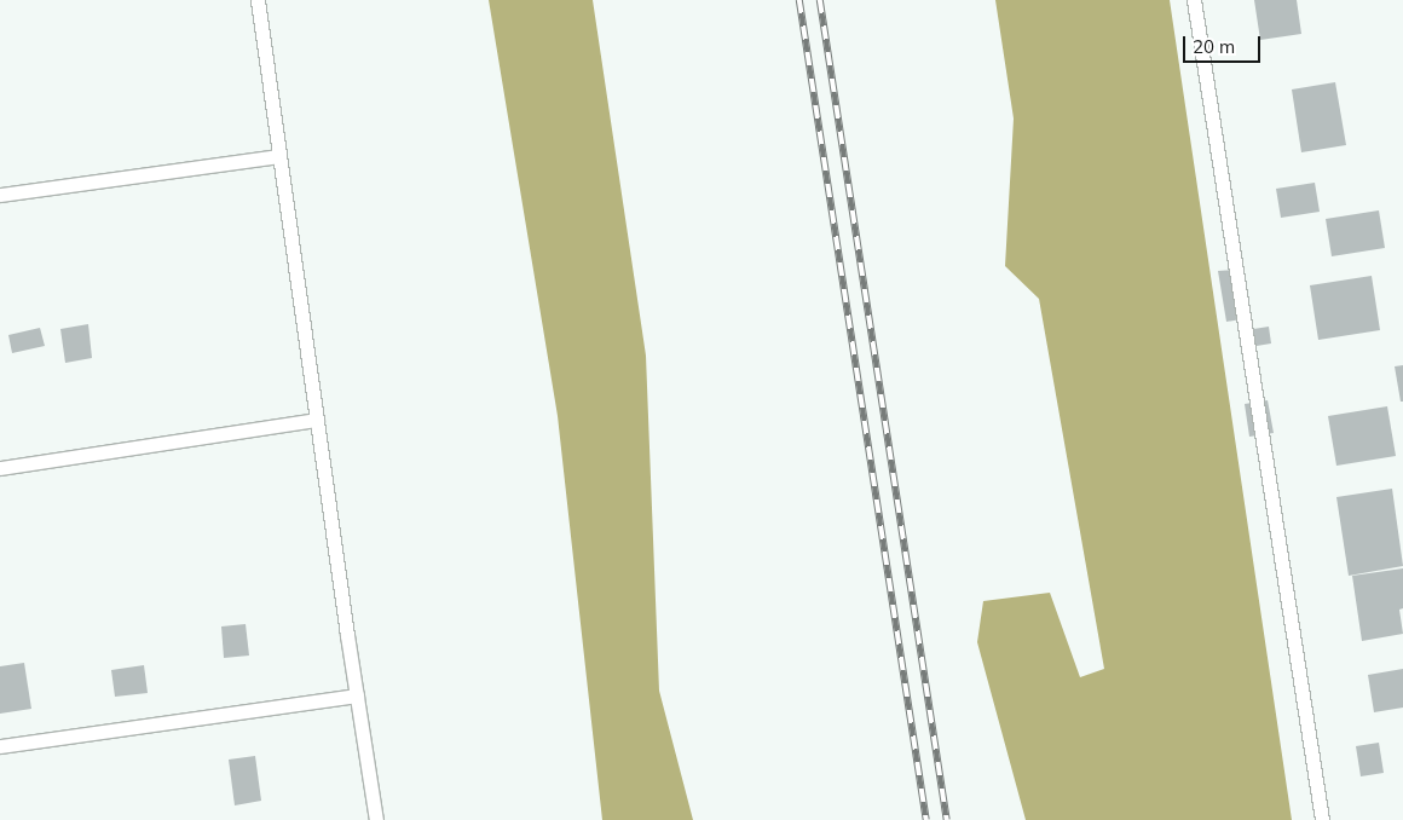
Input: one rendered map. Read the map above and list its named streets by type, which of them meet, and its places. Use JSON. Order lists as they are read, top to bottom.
{
  "scale_bar": "20 m"
}
